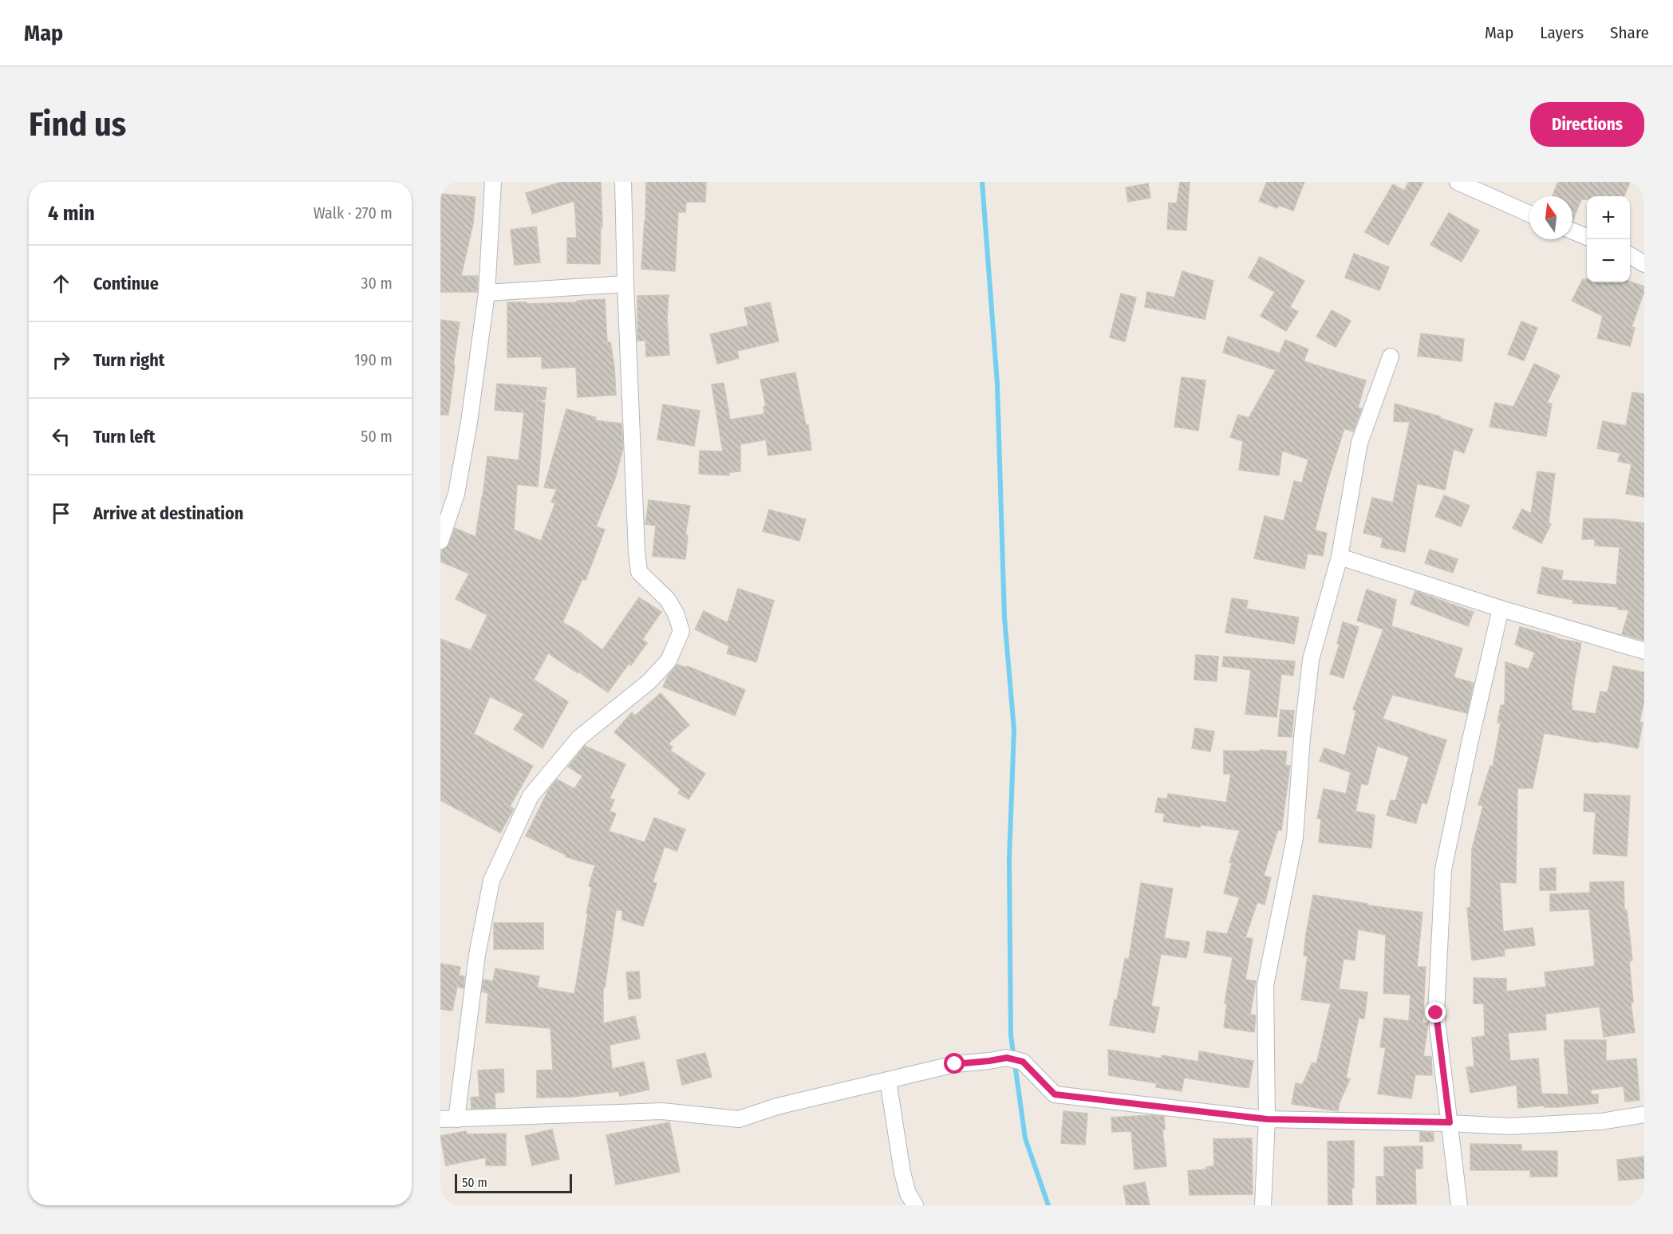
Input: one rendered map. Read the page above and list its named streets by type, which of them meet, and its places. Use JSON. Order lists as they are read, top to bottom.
{
  "scale_bar": "50 m",
  "north": "top",
  "page": {
    "header": "Map",
    "nav": ["Map", "Layers", "Share"],
    "buttons": "Directions",
    "title": "Find us",
    "heading": ["4 min", "Walk · 270 m"],
    "map_buttons": ["+", "−"],
    "list": [
      ["Continue", "30 m"],
      ["Turn right", "190 m"],
      ["Turn left", "50 m"],
      "Arrive at destination"
    ],
    "scale": "50 m"
  }
}
